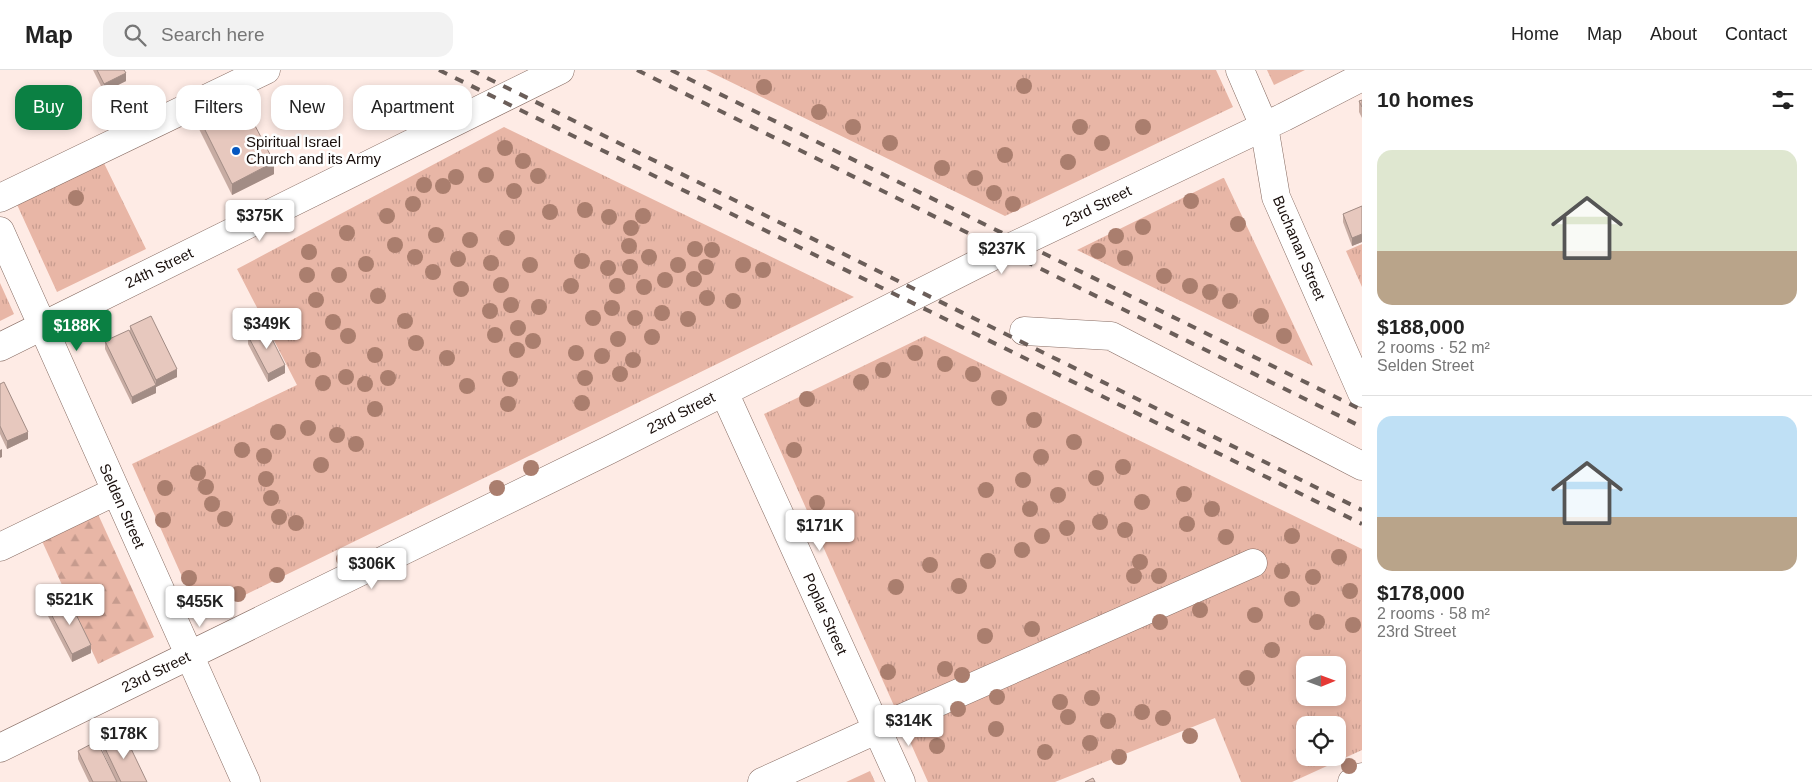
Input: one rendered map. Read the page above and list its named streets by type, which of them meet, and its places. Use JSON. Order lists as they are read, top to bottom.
{
  "streets": {
    "street": [
      "23rd Street",
      "Buchanan Street",
      "24th Street",
      "Selden Street",
      "Poplar Street"
    ]
  },
  "crossings": [
    ["23rd Street", "Buchanan Street"],
    ["23rd Street", "Selden Street"],
    ["23rd Street", "Poplar Street"],
    ["24th Street", "Selden Street"]
  ],
  "places": ["Spiritual Israel Church and its Army"],
  "north": "right",
  "page": {
    "header": "Map",
    "search": "Search here",
    "nav": [
      "Home",
      "Map",
      "About",
      "Contact"
    ],
    "heading": "10 homes",
    "chip": [
      "Buy",
      "Rent",
      "Filters",
      "New",
      "Apartment"
    ],
    "list": [
      {
        "name": "$188,000",
        "note": "2 rooms · 52 m² · Selden Street"
      },
      {
        "name": "$178,000",
        "note": "2 rooms · 58 m² · 23rd Street"
      }
    ],
    "price": [
      "$375K",
      "$237K",
      "$349K",
      "$188K",
      "$171K",
      "$306K",
      "$521K",
      "$455K",
      "$314K",
      "$178K"
    ]
  }
}
